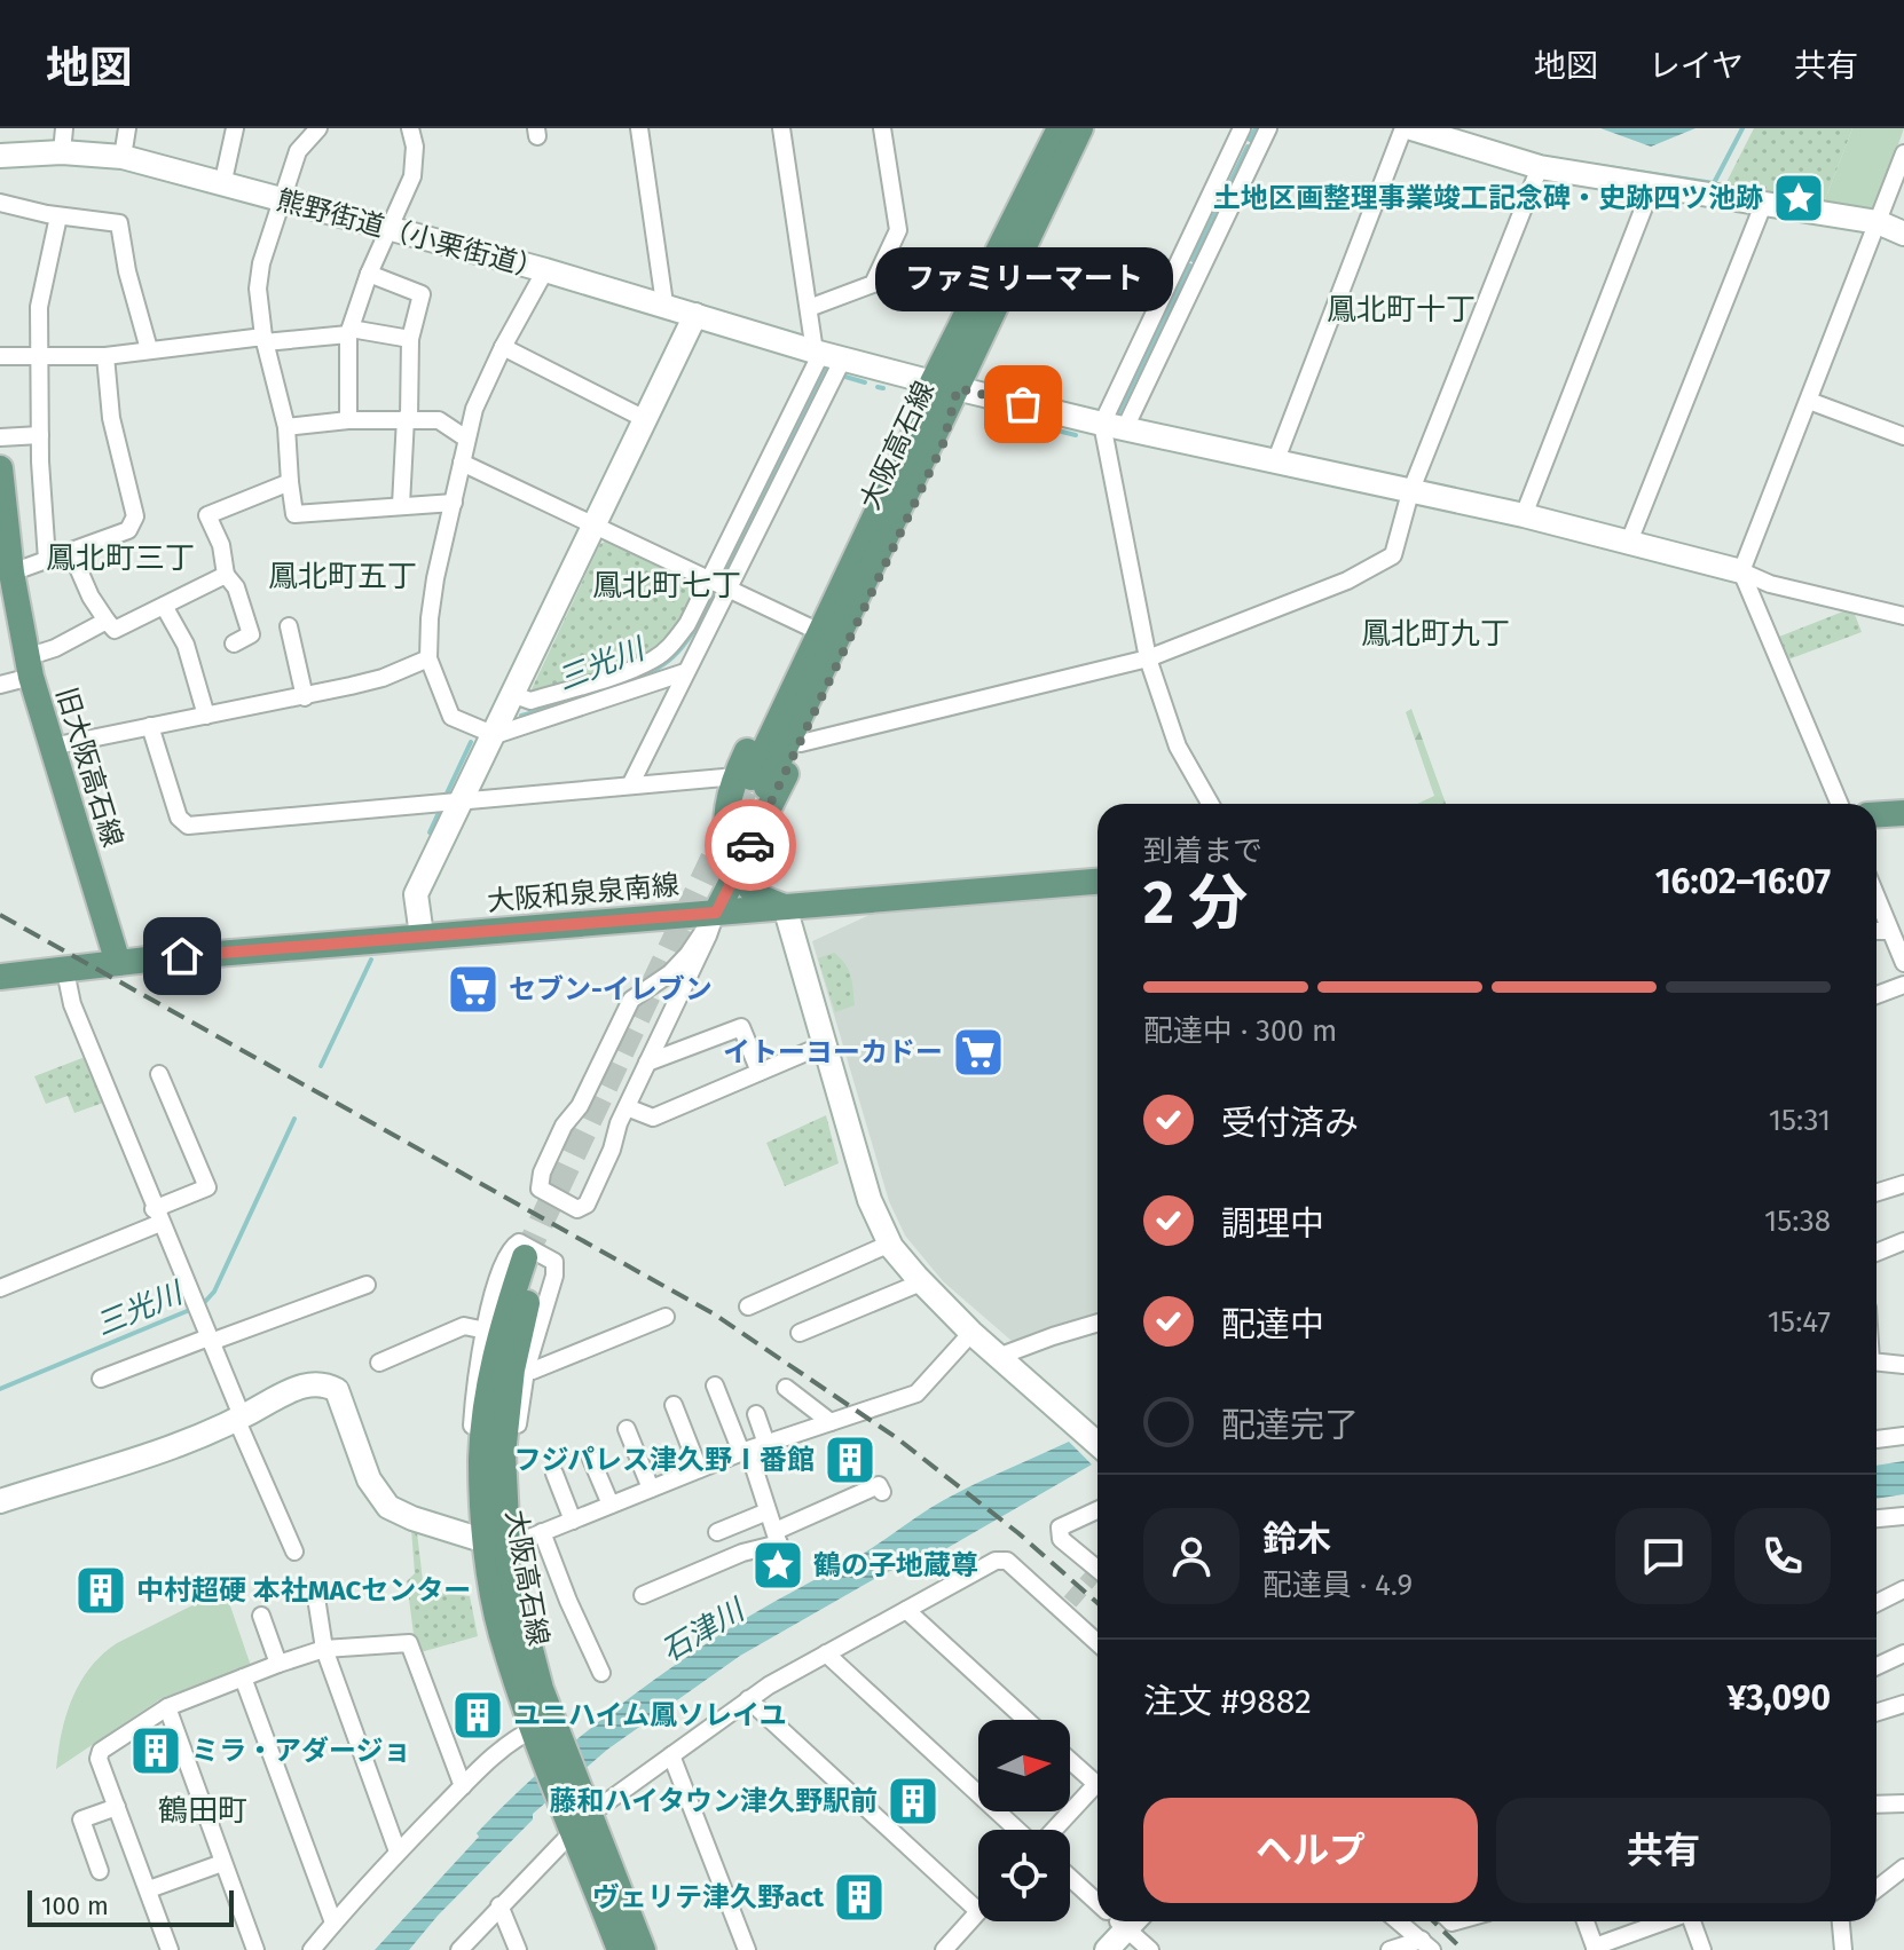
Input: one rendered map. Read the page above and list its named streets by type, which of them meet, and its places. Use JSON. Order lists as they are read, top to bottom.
{
  "streets": {
    "main road": ["大阪高石線", "旧大阪高石線", "大阪和泉泉南線"],
    "street": ["熊野街道（小栗街道）"]
  },
  "crossings": [
    ["熊野街道（小栗街道）", "大阪高石線"],
    ["旧大阪高石線", "大阪和泉泉南線"]
  ],
  "districts": [
    "鳳北町十丁",
    "鳳北町三丁",
    "鳳北町五丁",
    "鳳北町七丁",
    "鳳北町九丁",
    "鶴田町"
  ],
  "water": ["三光川", "石津川"],
  "places": {
    "place": ["土地区画整理事業竣工記念碑・史跡四ツ池跡", "鶴の子地蔵尊"],
    "other": ["ファミリーマート"],
    "supermarket": ["セブン-イレブン", "イトーヨーカドー"],
    "building": [
      "フジパレス津久野Ⅰ番館",
      "中村超硬 本社MACセンター",
      "ユニハイム鳳ソレイユ",
      "ミラ・アダージョ",
      "藤和ハイタウン津久野駅前",
      "ヴェリテ津久野act"
    ]
  },
  "scale_bar": "100 m",
  "north": "right",
  "page": {
    "header": "地図",
    "nav": ["地図", "レイヤ", "共有"],
    "bubble": "ファミリーマート",
    "heading": ["2 分", "到着まで", "16:02–16:07"],
    "panel": [
      "鈴木",
      "配達員 · 4.9",
      "注文 #9882",
      "¥3,090"
    ],
    "bar": "配達中 · 300 m",
    "list": [
      ["受付済み", "15:31"],
      ["調理中", "15:38"],
      ["配達中", "15:47"],
      "配達完了"
    ],
    "buttons": ["ヘルプ", "共有"],
    "scale": "100 m"
  }
}
